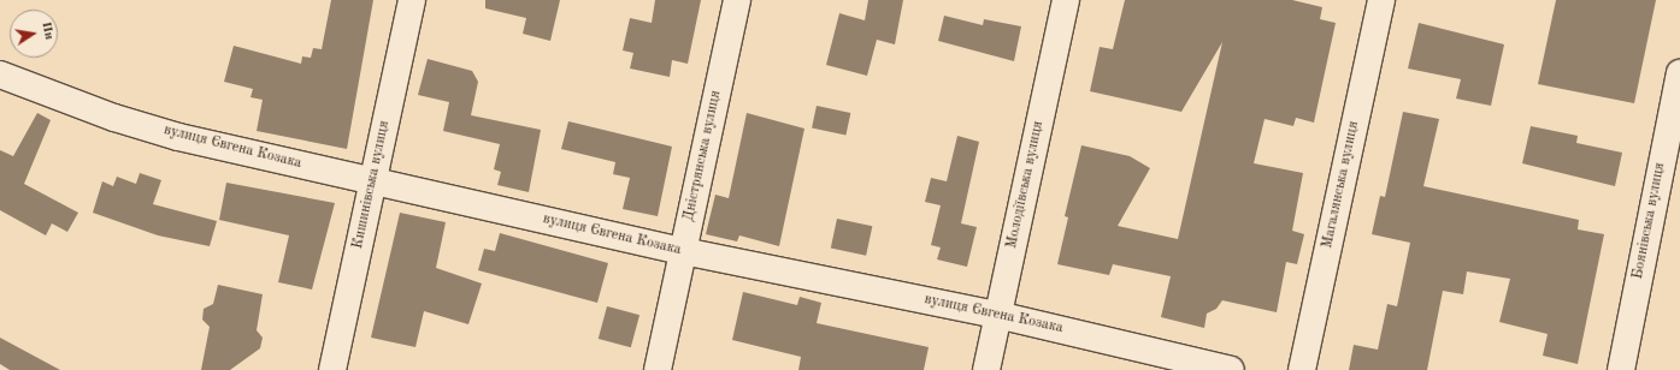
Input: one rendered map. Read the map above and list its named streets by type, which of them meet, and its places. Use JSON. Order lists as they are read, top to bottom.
{
  "streets": {
    "street": [
      "вулиця Євгена Козака",
      "Дністрянська вулиця",
      "Кишинівська вулиця",
      "Молодіївська вулиця",
      "Магалянська вулиця",
      "Боянівська вулиця"
    ]
  },
  "crossings": [
    ["вулиця Євгена Козака", "Дністрянська вулиця"],
    ["вулиця Євгена Козака", "Кишинівська вулиця"],
    ["вулиця Євгена Козака", "Молодіївська вулиця"]
  ],
  "north": "right"
}
